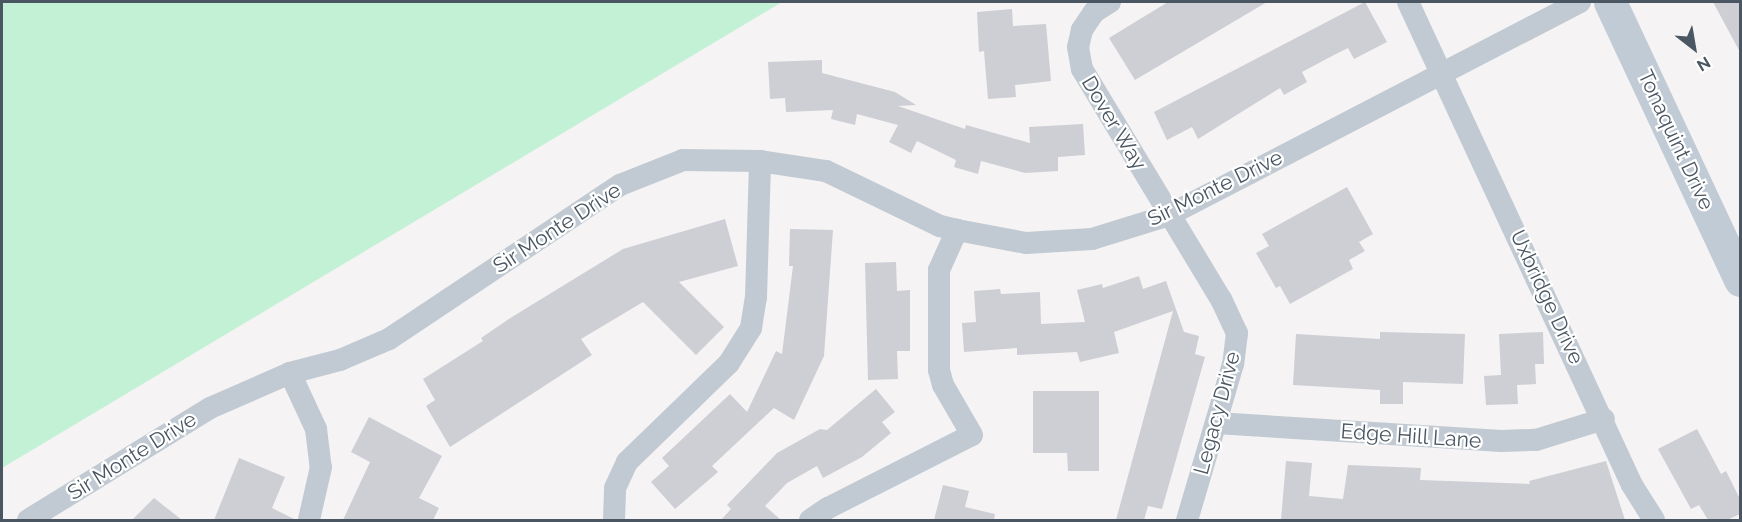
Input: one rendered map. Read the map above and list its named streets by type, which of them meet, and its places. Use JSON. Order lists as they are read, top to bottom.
{
  "streets": {
    "street": [
      "Dover Way",
      "Tonaquint Drive",
      "Sir Monte Drive",
      "Uxbridge Drive",
      "Legacy Drive",
      "Edge Hill Lane"
    ]
  },
  "crossings": [
    ["Dover Way", "Sir Monte Drive"],
    ["Dover Way", "Legacy Drive"],
    ["Sir Monte Drive", "Uxbridge Drive"],
    ["Sir Monte Drive", "Legacy Drive"],
    ["Uxbridge Drive", "Edge Hill Lane"],
    ["Legacy Drive", "Edge Hill Lane"]
  ],
  "north": "bottom right"
}
